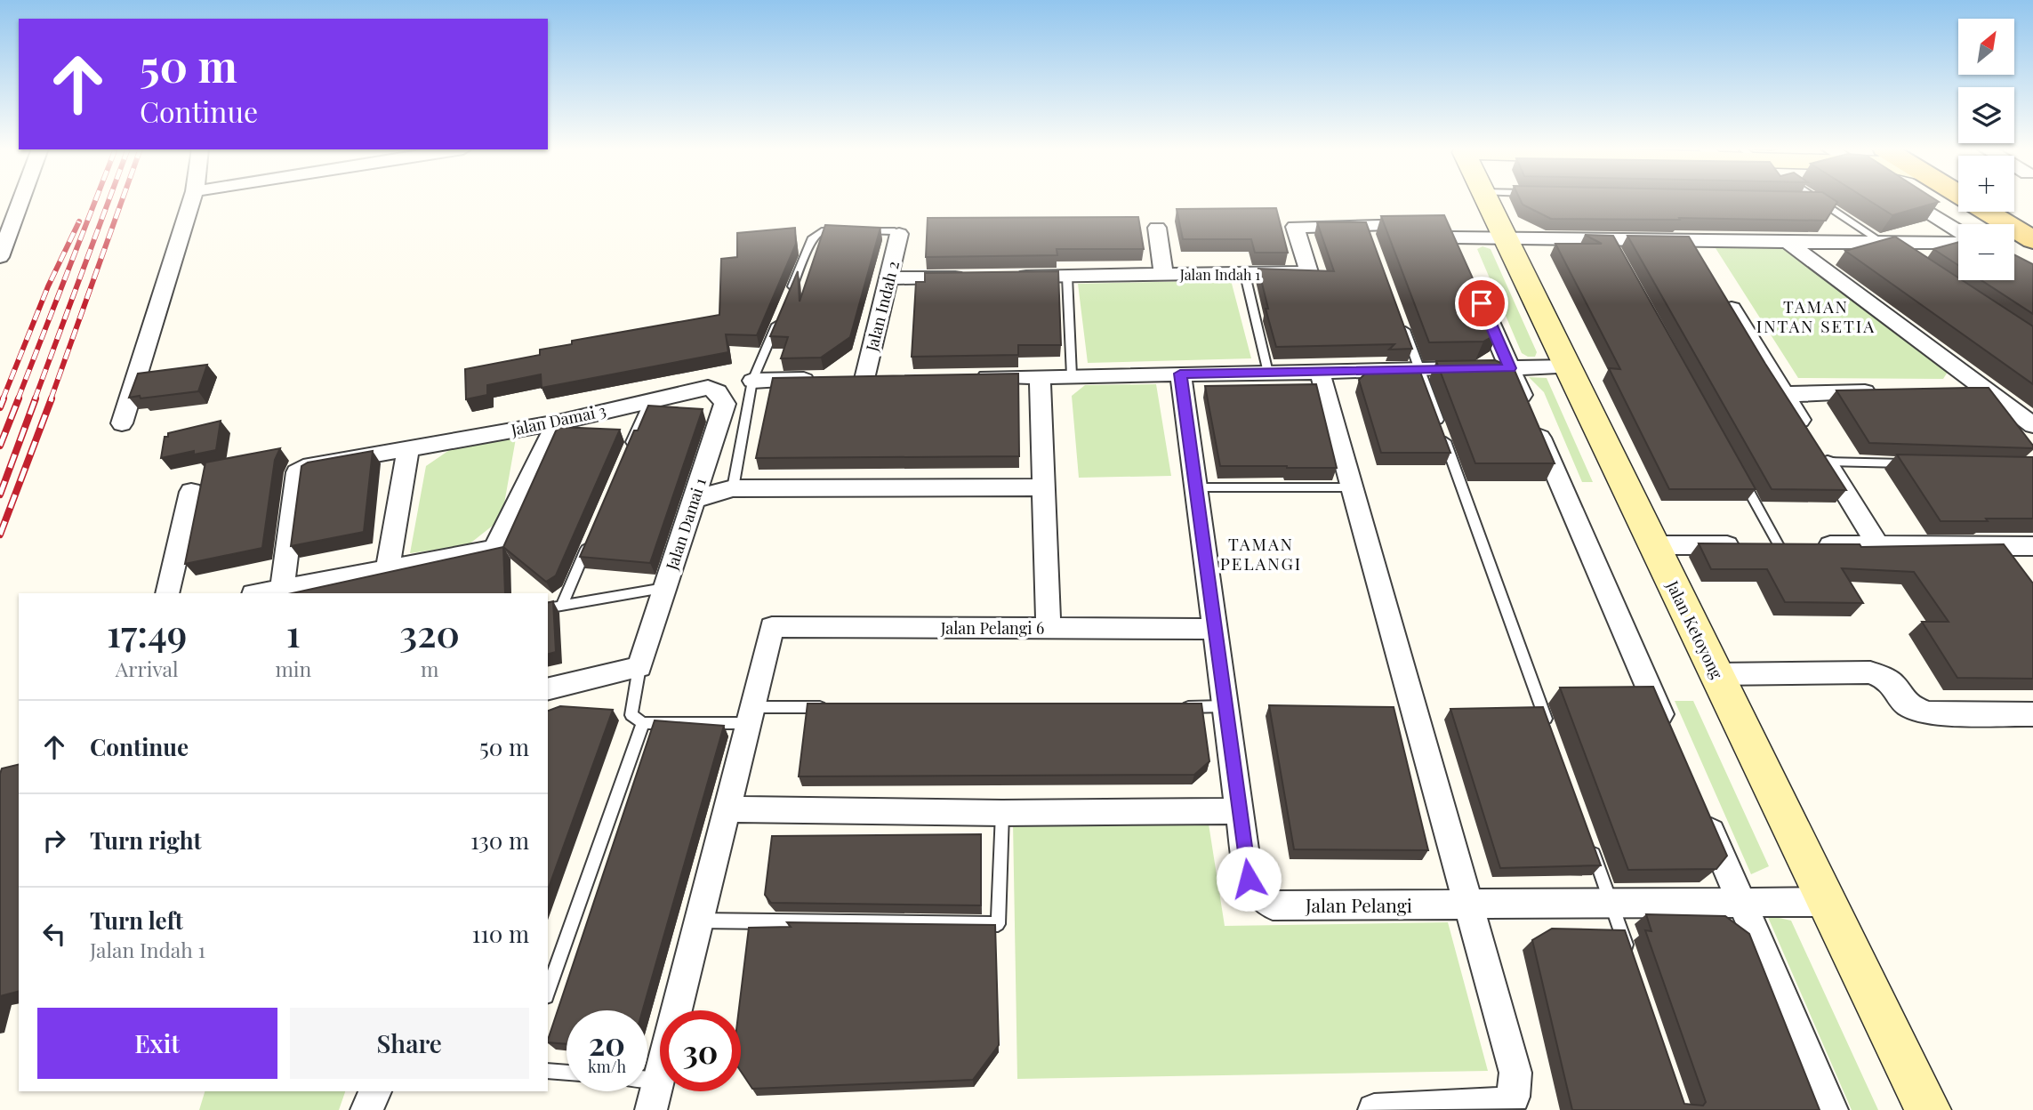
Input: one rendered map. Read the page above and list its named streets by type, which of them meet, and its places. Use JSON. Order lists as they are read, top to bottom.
{
  "streets": {
    "street": [
      "Jalan Indah 1",
      "Jalan Indah 2",
      "Jalan Damai 3",
      "Jalan Damai 1",
      "Jalan Pelangi 6",
      "Jalan Ketoyong",
      "Jalan Pelangi"
    ]
  },
  "crossings": [
    ["Jalan Damai 3", "Jalan Damai 1"],
    ["Jalan Pelangi 6", "Jalan Pelangi"],
    ["Jalan Ketoyong", "Jalan Pelangi"]
  ],
  "districts": ["TAMAN INTAN SETIA", "TAMAN PELANGI"],
  "north": "top right",
  "page": {
    "map_buttons": ["+", "−"],
    "turn": ["50 m", "Continue"],
    "eta": [
      "17:49",
      "Arrival",
      "1",
      "min",
      "320",
      "m"
    ],
    "list": [
      {
        "name": "Continue",
        "value": "50 m"
      },
      {
        "name": "Turn right",
        "value": "130 m"
      },
      {
        "name": "Turn left",
        "note": "Jalan Indah 1",
        "value": "110 m"
      }
    ],
    "buttons": ["Exit", "Share"],
    "speed": "20 km/h",
    "limit": "30"
  }
}
